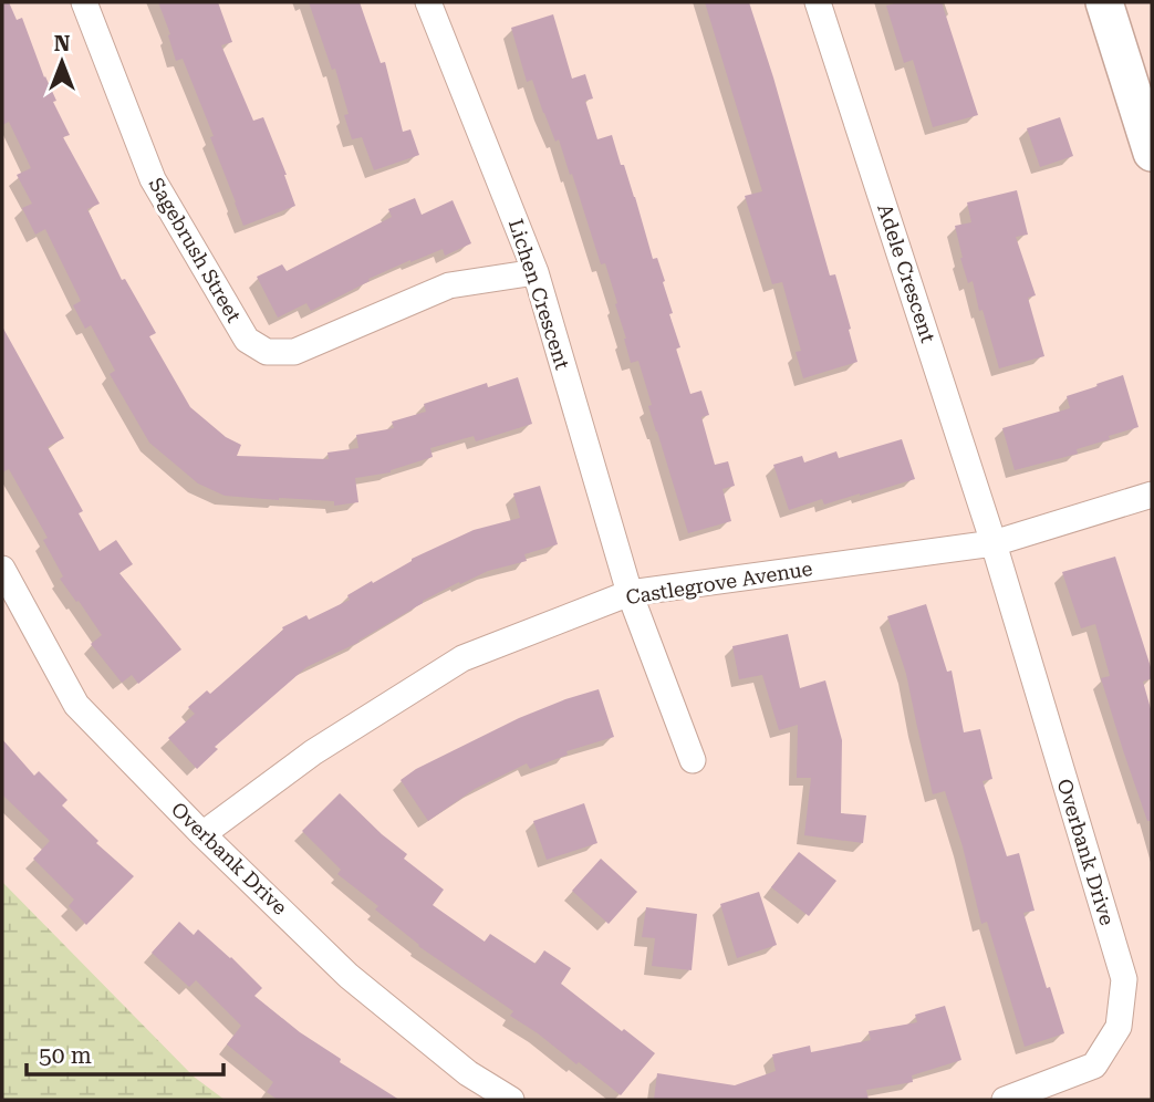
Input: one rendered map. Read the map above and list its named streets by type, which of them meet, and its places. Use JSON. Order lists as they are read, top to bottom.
{
  "streets": {
    "street": [
      "Sagebrush Street",
      "Adele Crescent",
      "Lichen Crescent",
      "Castlegrove Avenue",
      "Overbank Drive"
    ]
  },
  "crossings": [
    ["Sagebrush Street", "Lichen Crescent"],
    ["Adele Crescent", "Castlegrove Avenue"],
    ["Adele Crescent", "Overbank Drive"],
    ["Lichen Crescent", "Castlegrove Avenue"],
    ["Castlegrove Avenue", "Overbank Drive"]
  ],
  "scale_bar": "50 m",
  "north": "top"
}
